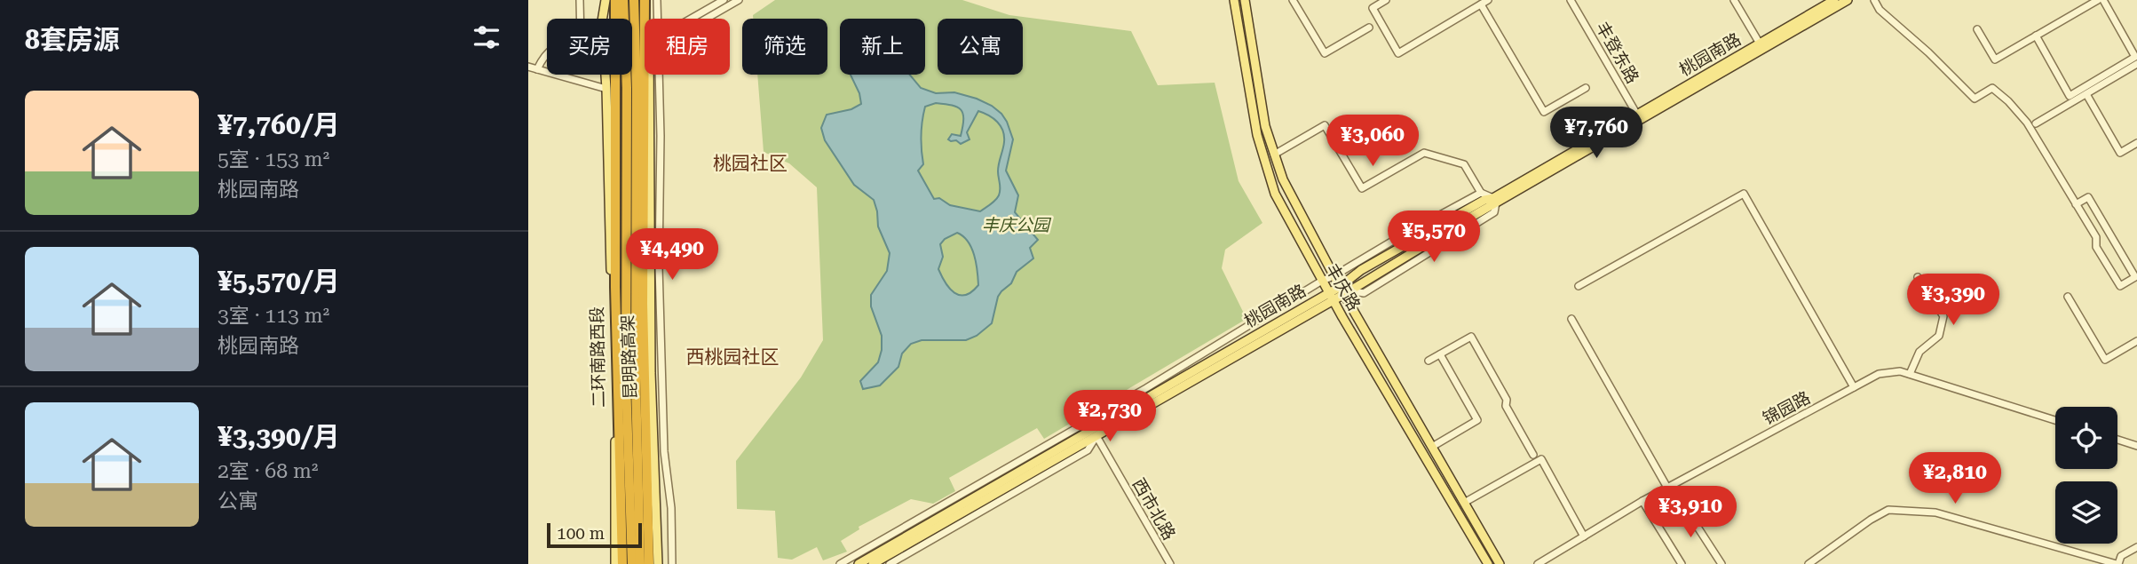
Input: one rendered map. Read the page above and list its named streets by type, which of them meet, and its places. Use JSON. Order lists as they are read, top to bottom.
{
  "streets": {
    "highway": ["二环南路西段", "昆明路高架"],
    "main road": ["桃园南路", "丰庆路"],
    "street": ["丰登东路", "锦园路", "西市北路"]
  },
  "crossings": [
    ["丰登东路", "桃园南路"],
    ["桃园南路", "丰庆路"],
    ["桃园南路", "西市北路"]
  ],
  "districts": ["桃园社区", "西桃园社区"],
  "parks": ["丰庆公园"],
  "scale_bar": "100 m",
  "page": {
    "heading": "8套房源",
    "chip": [
      "买房",
      "租房",
      "筛选",
      "新上",
      "公寓"
    ],
    "list": [
      {
        "name": "¥7,760/月",
        "note": "5室 · 153 m² · 桃园南路"
      },
      {
        "name": "¥5,570/月",
        "note": "3室 · 113 m² · 桃园南路"
      },
      {
        "name": "¥3,390/月",
        "note": "2室 · 68 m² · 公寓"
      }
    ],
    "price": [
      "¥7,760",
      "¥3,060",
      "¥5,570",
      "¥4,490",
      "¥3,390",
      "¥2,730",
      "¥2,810",
      "¥3,910"
    ],
    "scale": "100 m"
  }
}
